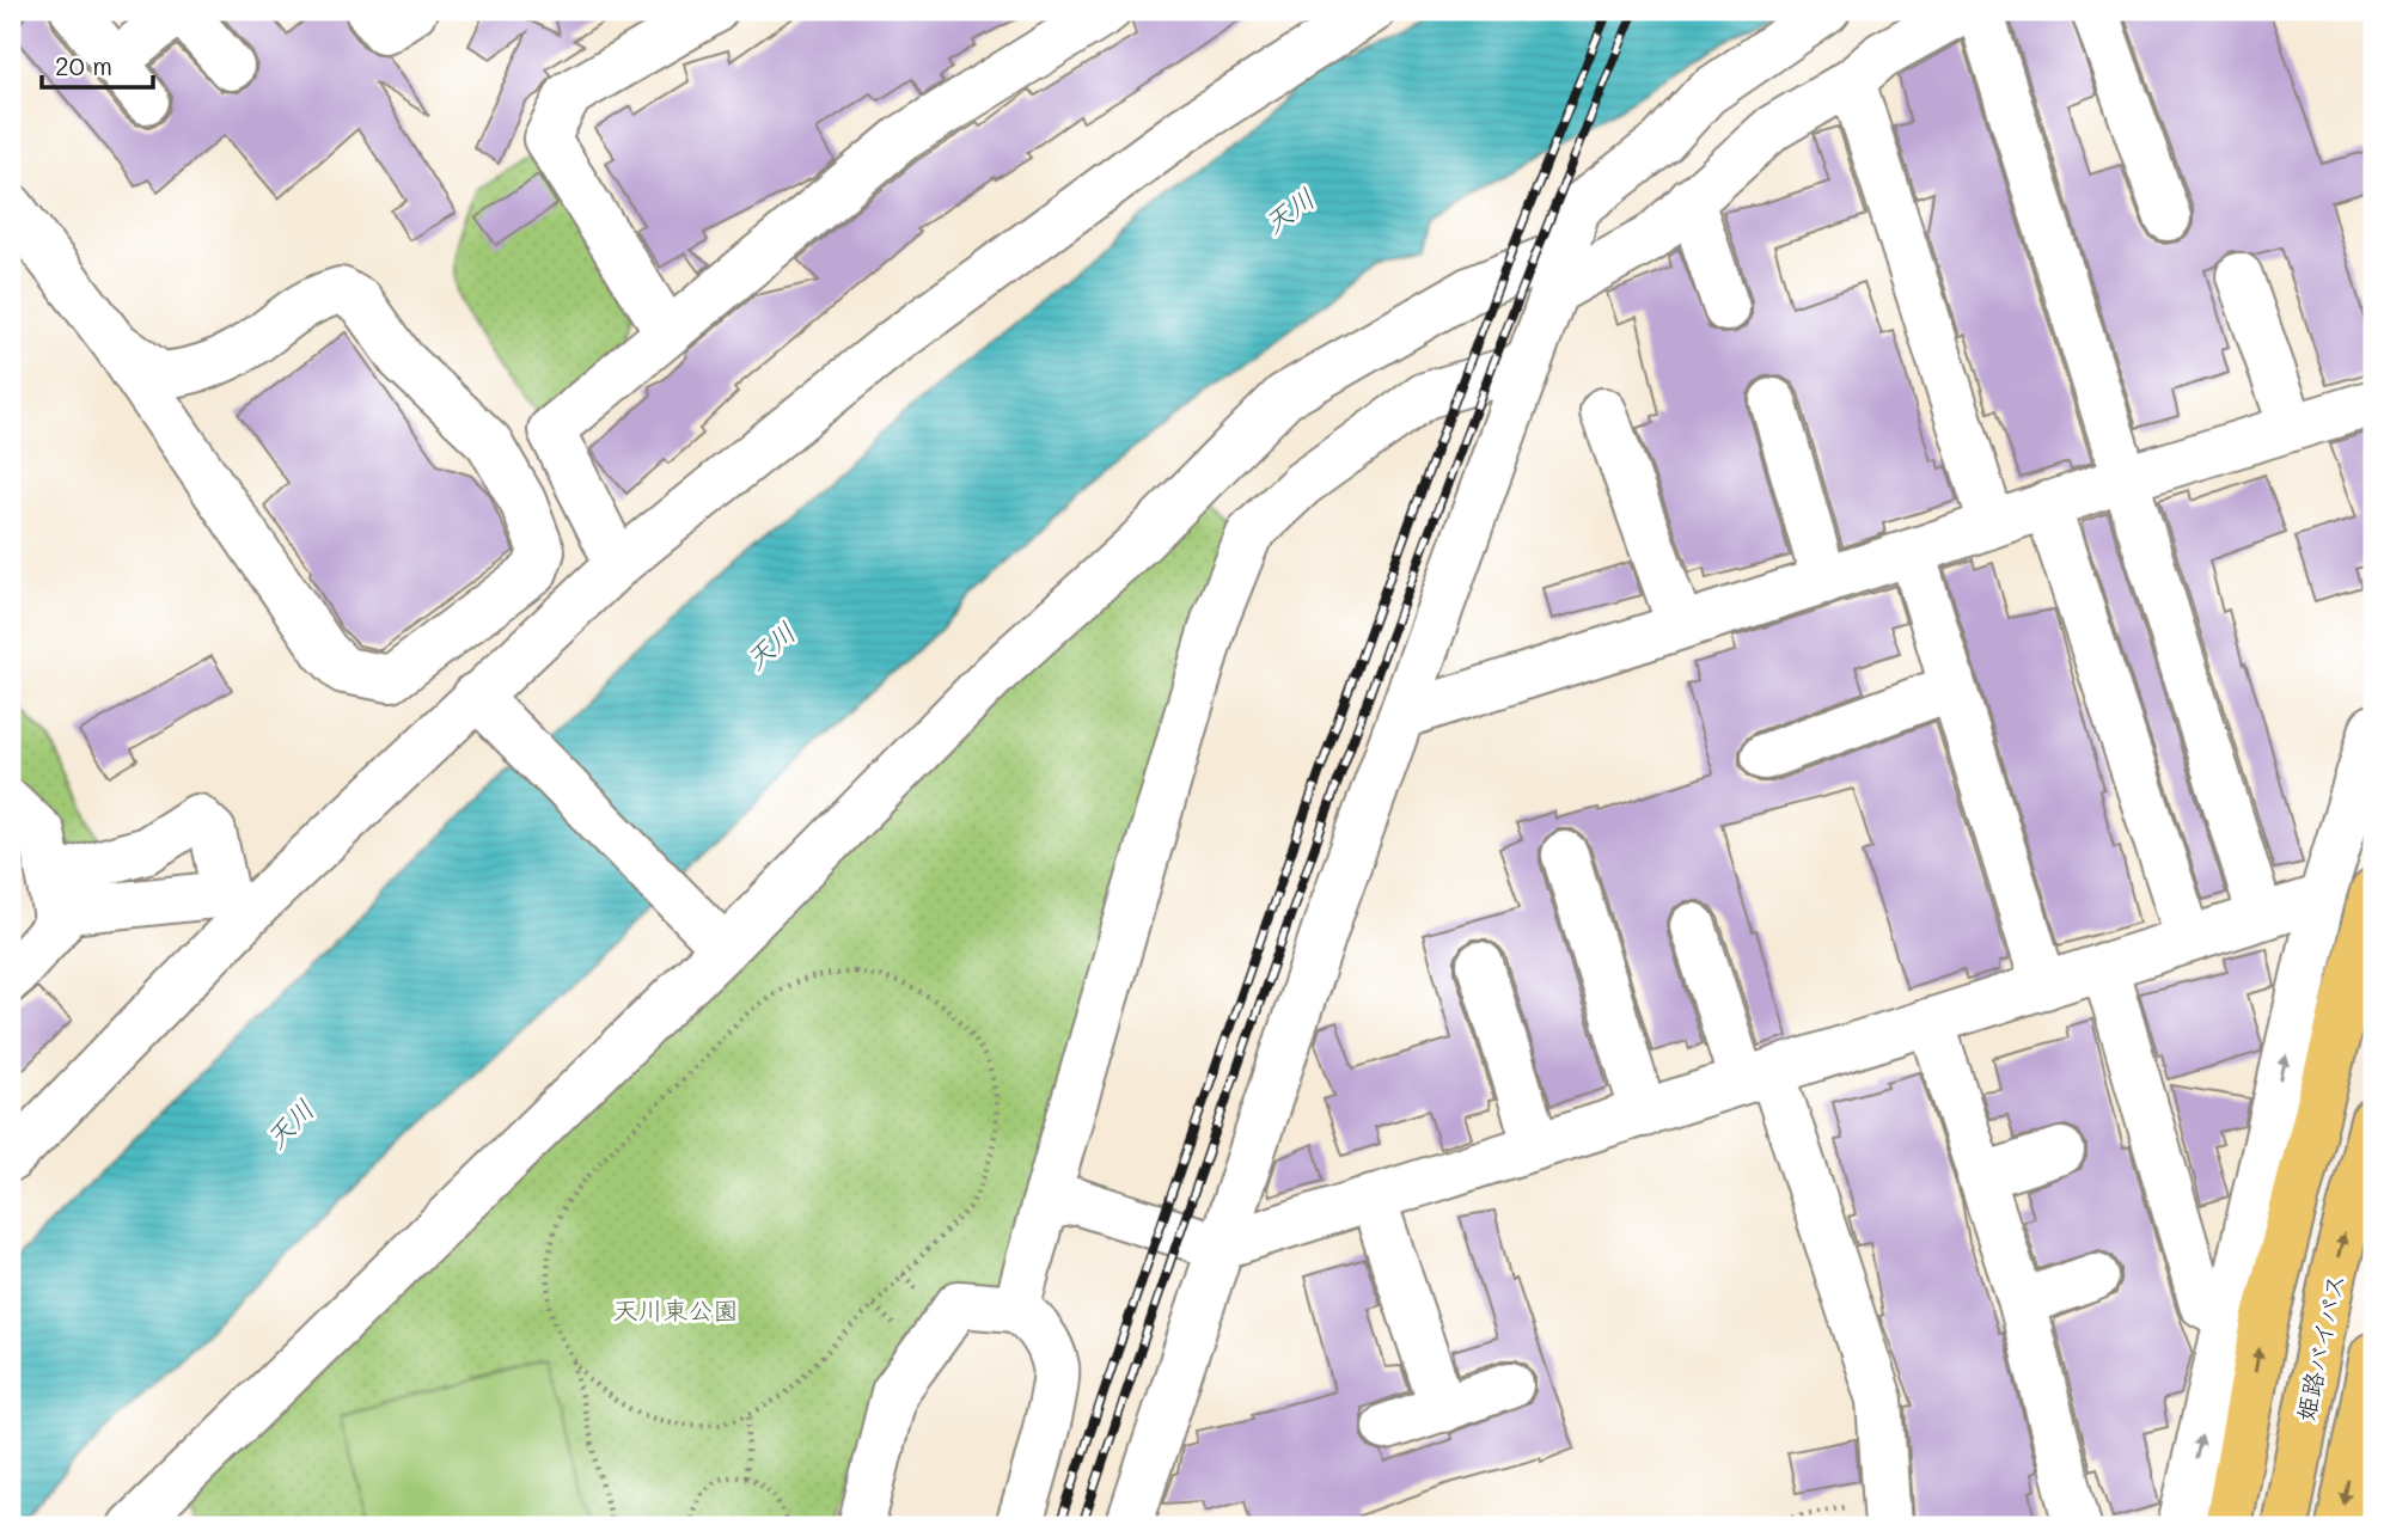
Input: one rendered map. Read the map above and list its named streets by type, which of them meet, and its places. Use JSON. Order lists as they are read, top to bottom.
{
  "streets": {
    "highway": ["姫路バイパス"]
  },
  "water": ["天川"],
  "parks": ["天川東公園"],
  "scale_bar": "20 m"
}
